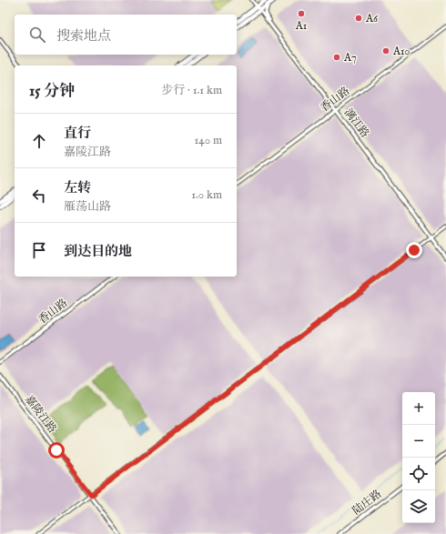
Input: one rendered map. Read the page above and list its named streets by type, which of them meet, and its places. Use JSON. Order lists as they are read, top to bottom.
{
  "streets": {
    "street": [
      "香山路",
      "漓江路",
      "嘉陵江路",
      "陆庄路"
    ]
  },
  "crossings": [
    ["香山路", "漓江路"]
  ],
  "places": [
    "A1",
    "A6",
    "A10",
    "A7"
  ],
  "page": {
    "search": "搜索地点",
    "heading": ["15 分钟", "步行 · 1.1 km"],
    "list": [
      ["直行", "嘉陵江路", "140 m"],
      ["左转", "雁荡山路", "1.0 km"],
      "到达目的地"
    ],
    "map_buttons": ["+", "−"]
  }
}
